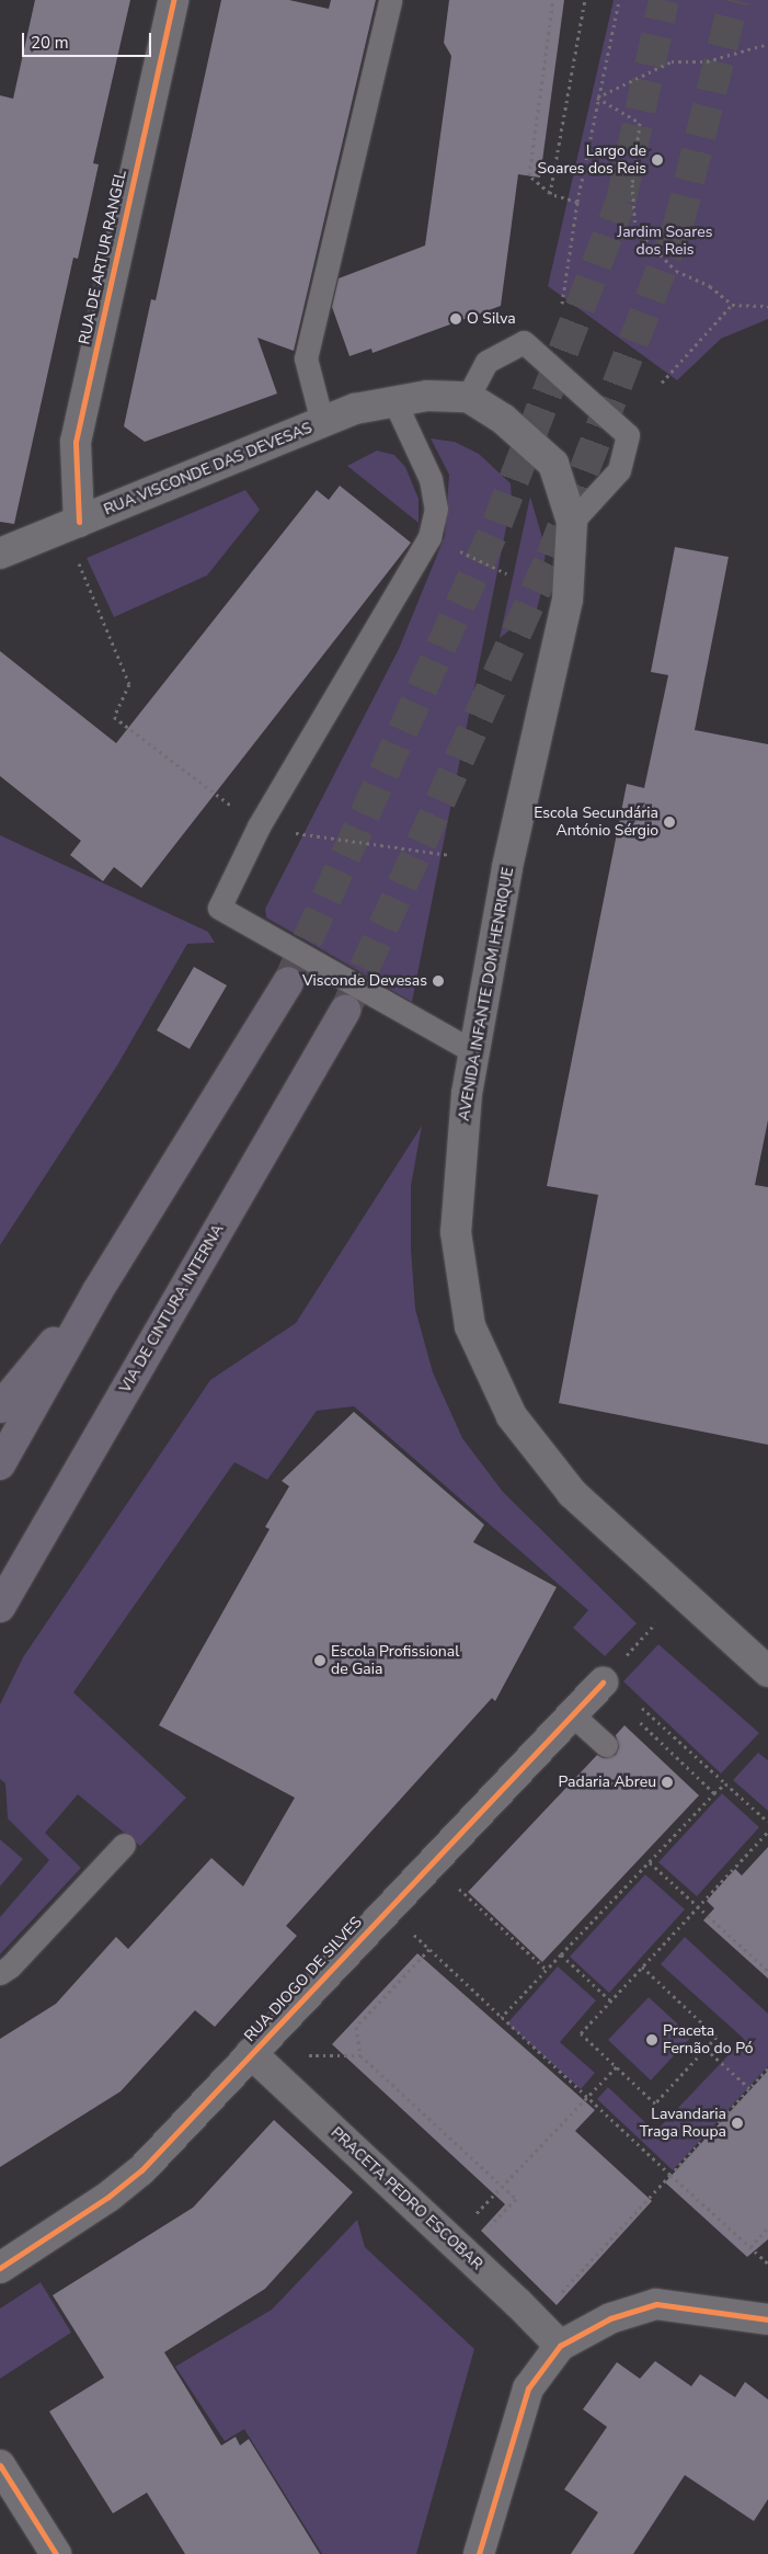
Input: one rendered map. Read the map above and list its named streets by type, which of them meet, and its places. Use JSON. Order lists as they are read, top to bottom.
{
  "streets": {
    "highway": ["VIA DE CINTURA INTERNA"],
    "street": [
      "RUA DE ARTUR RANGEL",
      "RUA VISCONDE DAS DEVESAS",
      "AVENIDA INFANTE DOM HENRIQUE",
      "RUA DIOGO DE SILVES",
      "PRACETA PEDRO ESCOBAR"
    ]
  },
  "crossings": [
    ["RUA DE ARTUR RANGEL", "RUA VISCONDE DAS DEVESAS"],
    ["RUA DIOGO DE SILVES", "PRACETA PEDRO ESCOBAR"]
  ],
  "parks": ["Jardim Soares dos Reis"],
  "places": [
    "Largo de Soares dos Reis",
    "O Silva",
    "Escola Secundária António Sérgio",
    "Visconde Devesas",
    "Escola Profissional de Gaia",
    "Padaria Abreu",
    "Praceta Fernão do Pó",
    "Lavandaria Traga Roupa"
  ],
  "scale_bar": "20 m"
}
